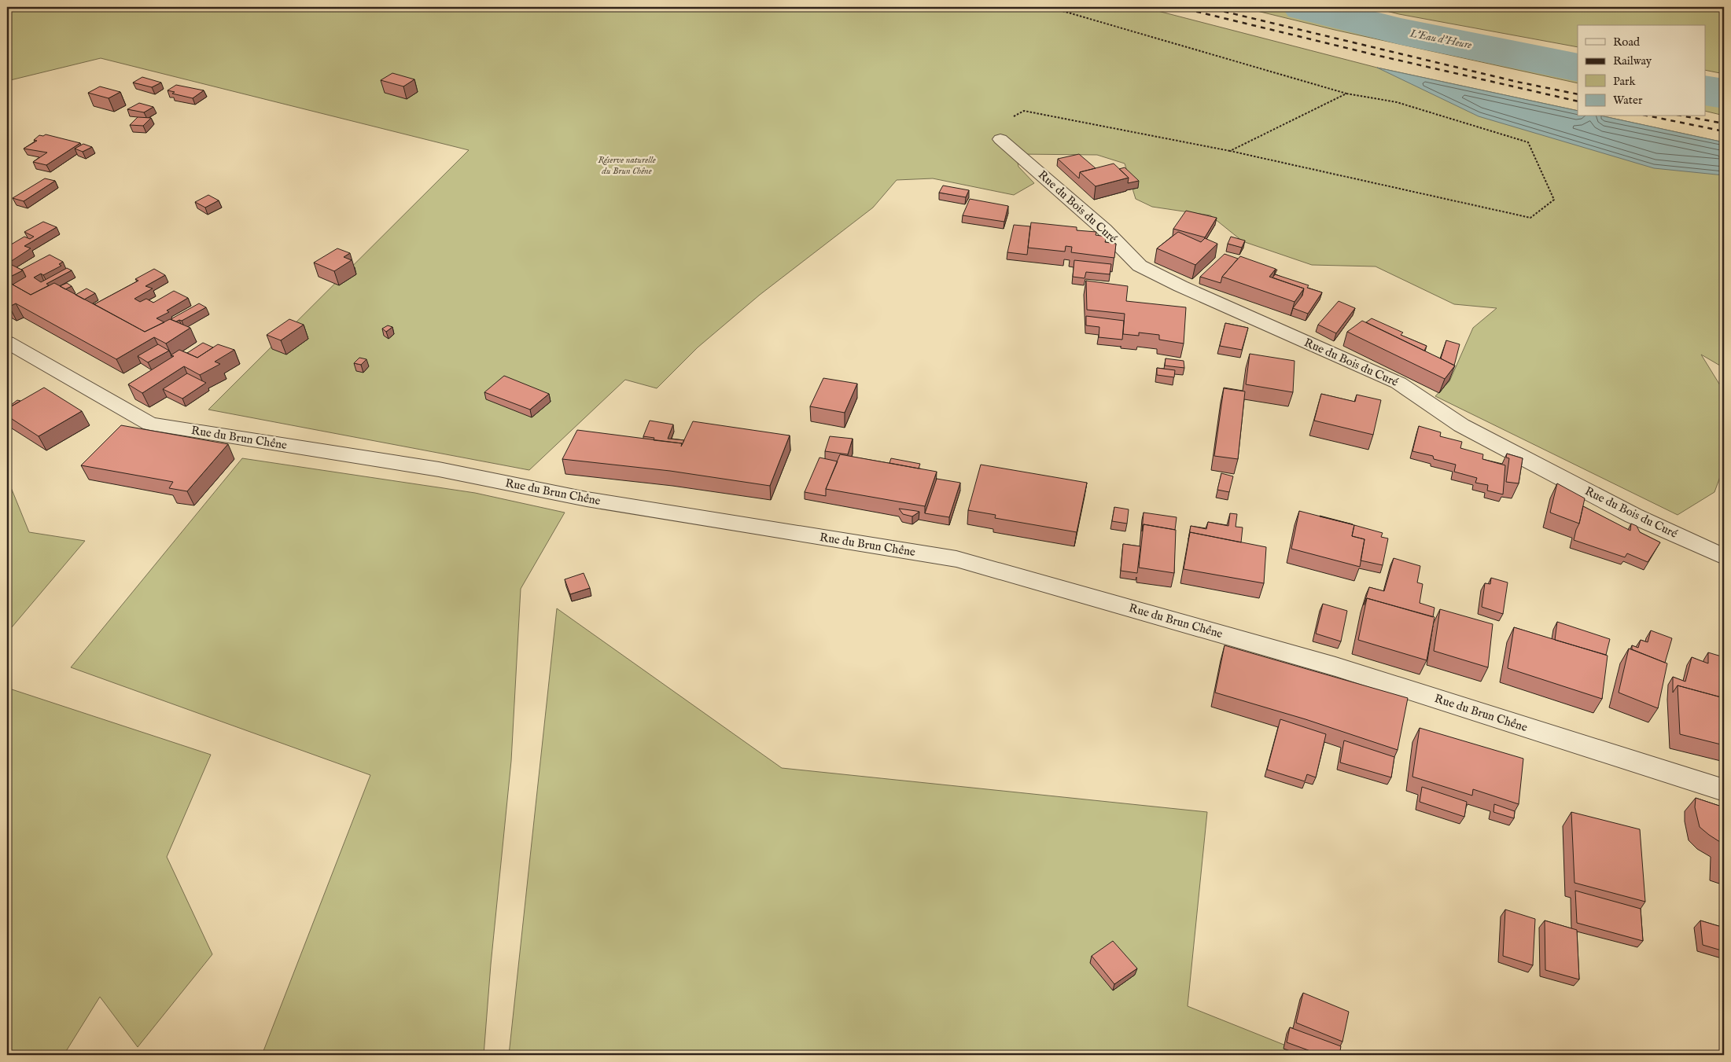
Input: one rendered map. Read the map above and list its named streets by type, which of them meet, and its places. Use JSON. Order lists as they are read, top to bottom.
{
  "streets": {
    "street": ["Rue du Bois du Curé", "Rue du Brun Chêne"]
  },
  "water": ["L'Eau d'Heure"],
  "parks": ["Réserve naturelle du Brun Chêne"],
  "legend": [
    "Road",
    "Railway",
    "Park",
    "Water"
  ]
}
